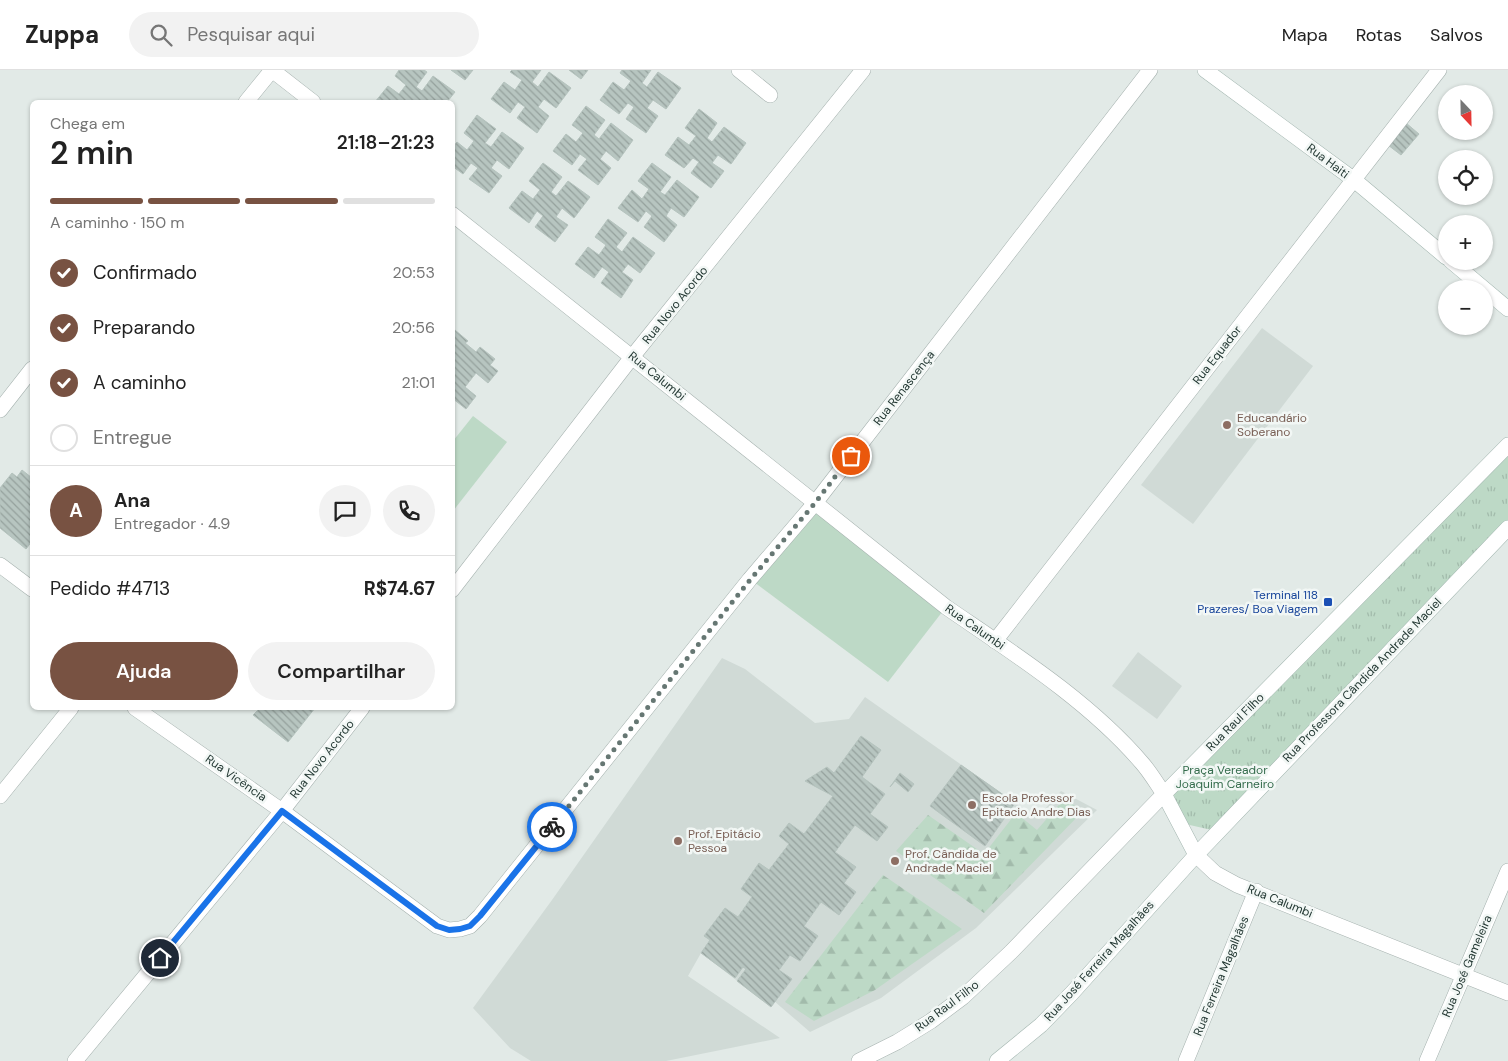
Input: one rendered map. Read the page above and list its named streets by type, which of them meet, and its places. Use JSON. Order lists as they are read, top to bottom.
{
  "streets": {
    "street": [
      "Rua Haiti",
      "Rua Novo Acordo",
      "Rua Equador",
      "Rua Calumbi",
      "Rua Renascença",
      "Rua Professora Cândida Andrade Maciel",
      "Rua Raul Filho",
      "Rua Vicência",
      "Rua José Ferreira Magalhães",
      "Rua José Gameleira",
      "Rua Ferreira Magalhães"
    ]
  },
  "crossings": [
    ["Rua Haiti", "Rua Equador"],
    ["Rua Novo Acordo", "Rua Calumbi"],
    ["Rua Novo Acordo", "Rua Vicência"],
    ["Rua Equador", "Rua Calumbi"],
    ["Rua Calumbi", "Rua Renascença"],
    ["Rua Calumbi", "Rua Professora Cândida Andrade Maciel"],
    ["Rua Calumbi", "Rua Raul Filho"],
    ["Rua Calumbi", "Rua José Ferreira Magalhães"],
    ["Rua Calumbi", "Rua José Gameleira"],
    ["Rua Calumbi", "Rua Ferreira Magalhães"],
    ["Rua Renascença", "Rua Vicência"],
    ["Rua Professora Cândida Andrade Maciel", "Rua José Ferreira Magalhães"]
  ],
  "parks": ["Praça Vereador Joaquim Carneiro"],
  "places": {
    "other": [
      "Educandário Soberano",
      "Escola Professor Epitacio Andre Dias",
      "Prof. Epitácio Pessoa",
      "Prof. Cândida de Andrade Maciel"
    ],
    "transit": ["Terminal 118 Prazeres/ Boa Viagem"]
  },
  "north": "bottom",
  "page": {
    "header": "Zuppa",
    "search": "Pesquisar aqui",
    "nav": ["Mapa", "Rotas", "Salvos"],
    "map_buttons": ["+", "−"],
    "heading": ["2 min", "Chega em", "21:18–21:23"],
    "panel": [
      "Ana",
      "Entregador · 4.9",
      "Pedido #4713",
      "R$74.67"
    ],
    "bar": "A caminho · 150 m",
    "list": [
      ["Confirmado", "20:53"],
      ["Preparando", "20:56"],
      ["A caminho", "21:01"],
      "Entregue"
    ],
    "round": "A",
    "buttons": ["Ajuda", "Compartilhar"]
  }
}
